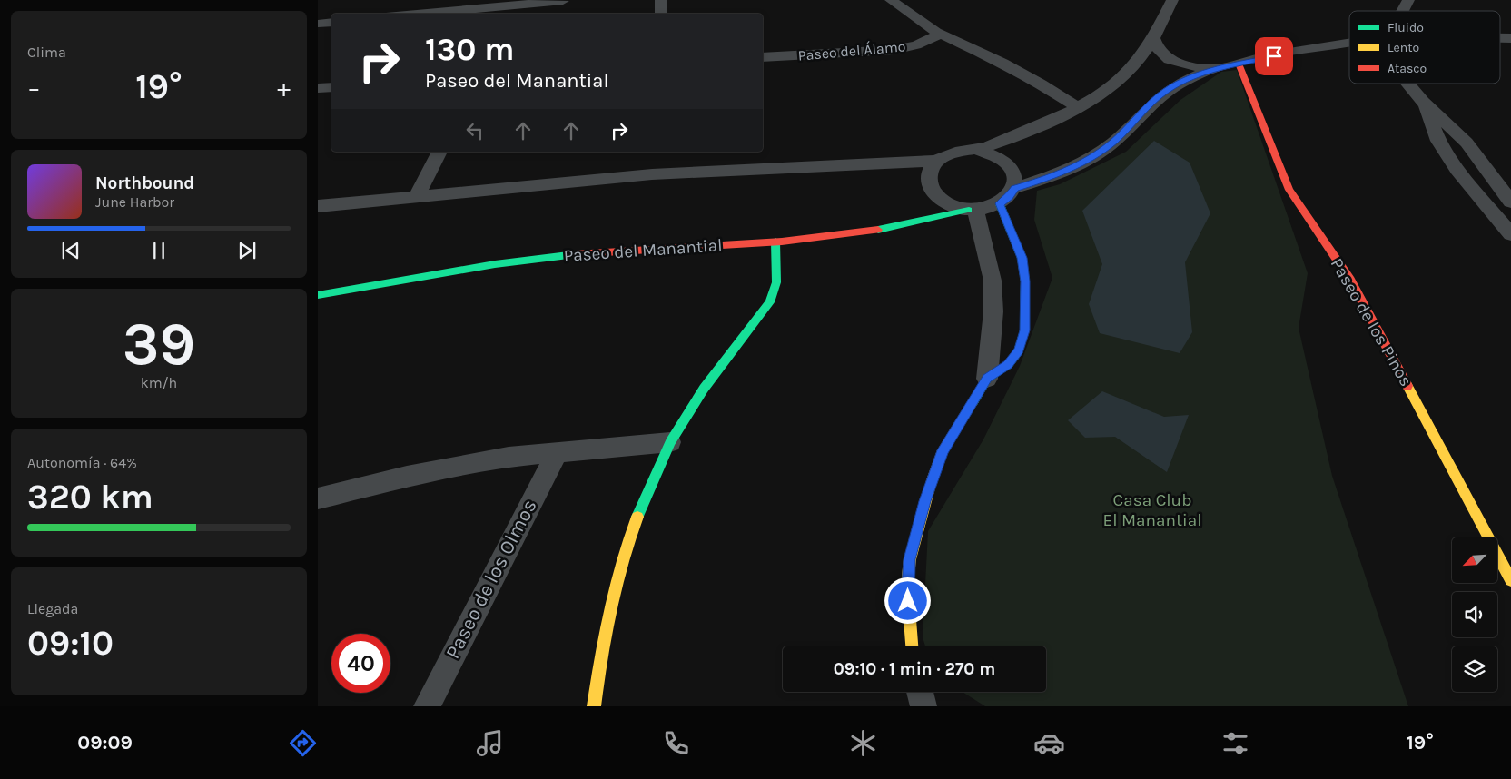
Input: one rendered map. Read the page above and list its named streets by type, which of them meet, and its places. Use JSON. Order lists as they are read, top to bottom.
{
  "streets": {
    "street": [
      "Paseo del Álamo",
      "Paseo del Manantial",
      "Paseo de los Pinos",
      "Paseo de los Olmos"
    ]
  },
  "parks": ["Casa Club El Manantial"],
  "legend": ["Fluido", "Lento", "Atasco"],
  "north": "bottom left",
  "page": {
    "tile": [
      "Clima",
      ["39", "km/h"],
      ["Autonomía · 64%", "320 km"],
      ["Llegada", "09:10"]
    ],
    "turn": ["130 m", "Paseo del Manantial"],
    "heat": ["−", "19°", "+"],
    "song": ["Northbound", "June Harbor"],
    "limit": "40",
    "trip": "09:10 · 1 min · 270 m",
    "tabs": ["09:09", "19°"]
  }
}
